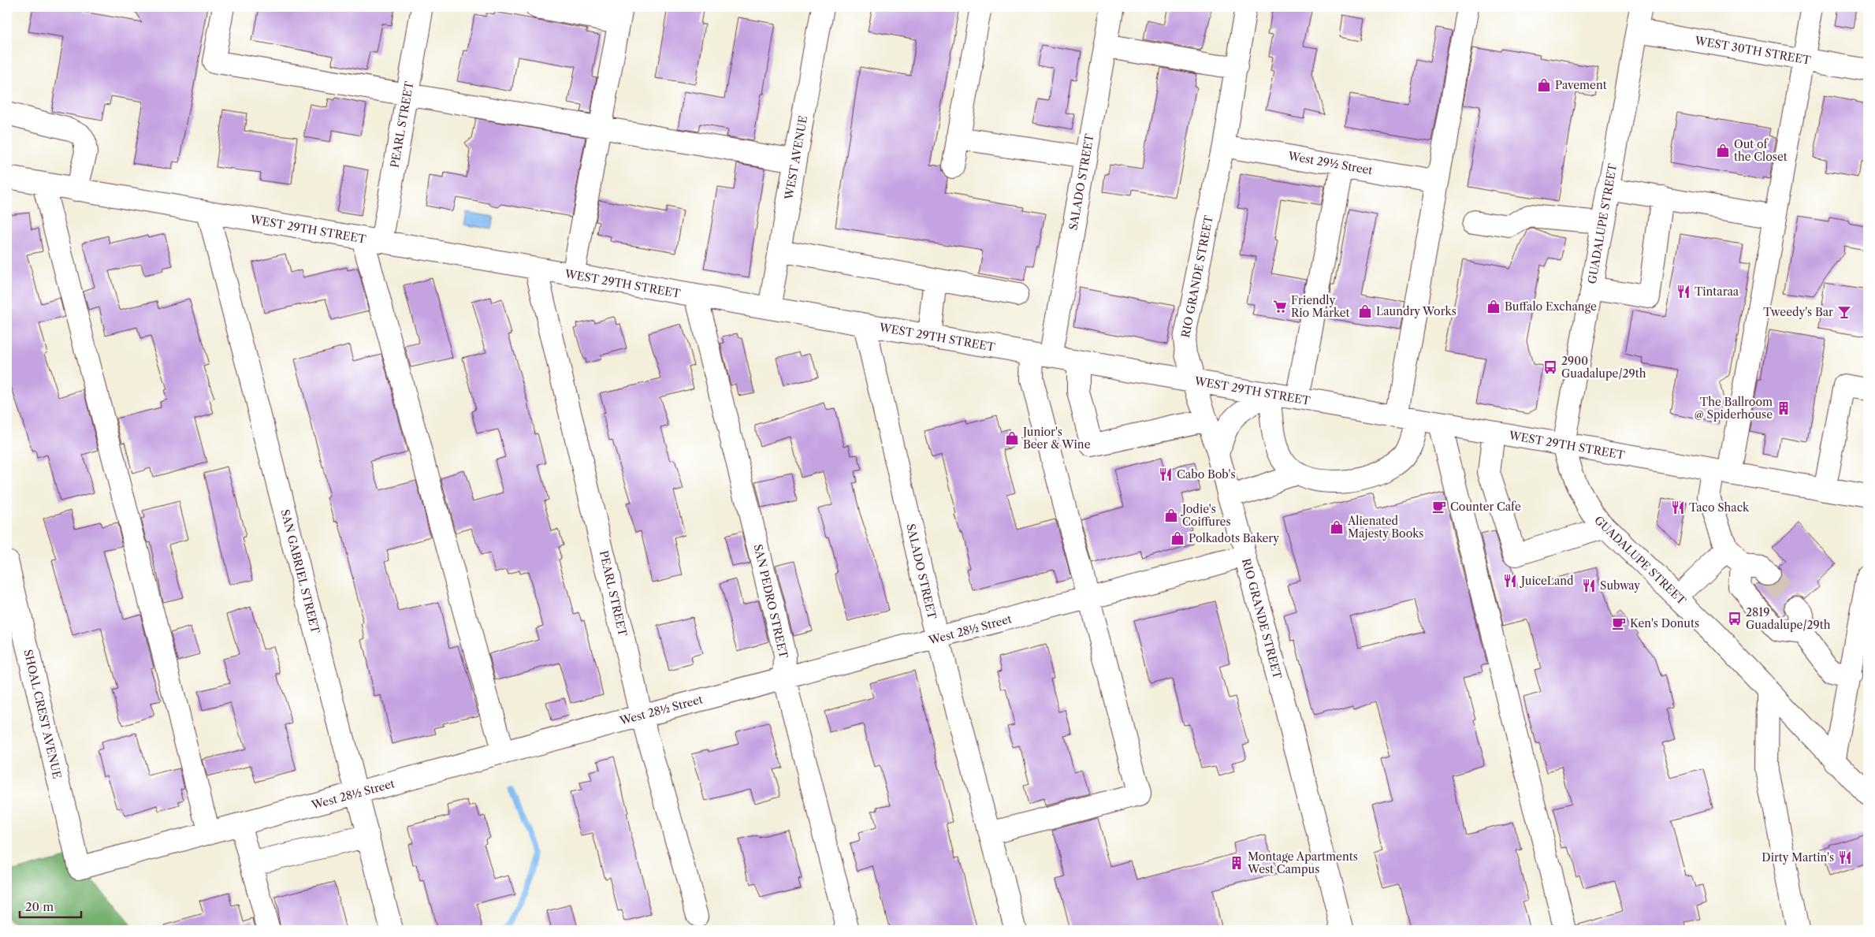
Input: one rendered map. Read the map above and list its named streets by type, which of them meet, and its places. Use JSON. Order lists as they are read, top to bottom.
{
  "streets": {
    "street": [
      "WEST 30TH STREET",
      "PEARL STREET",
      "WEST AVENUE",
      "West 29½ Street",
      "SALADO STREET",
      "GUADALUPE STREET",
      "WEST 29TH STREET",
      "RIO GRANDE STREET",
      "SAN GABRIEL STREET",
      "SAN PEDRO STREET",
      "West 28½ Street",
      "SHOAL CREST AVENUE"
    ]
  },
  "crossings": [
    ["WEST 30TH STREET", "GUADALUPE STREET"],
    ["PEARL STREET", "WEST 29TH STREET"],
    ["PEARL STREET", "West 28½ Street"],
    ["WEST AVENUE", "WEST 29TH STREET"],
    ["West 29½ Street", "RIO GRANDE STREET"],
    ["SALADO STREET", "WEST 29TH STREET"],
    ["SALADO STREET", "West 28½ Street"],
    ["GUADALUPE STREET", "WEST 29TH STREET"],
    ["WEST 29TH STREET", "RIO GRANDE STREET"],
    ["WEST 29TH STREET", "SAN GABRIEL STREET"],
    ["WEST 29TH STREET", "SAN PEDRO STREET"],
    ["RIO GRANDE STREET", "West 28½ Street"],
    ["SAN GABRIEL STREET", "West 28½ Street"],
    ["SAN PEDRO STREET", "West 28½ Street"],
    ["West 28½ Street", "SHOAL CREST AVENUE"]
  ],
  "places": {
    "shop": [
      "Pavement",
      "Out of the Closet",
      "Buffalo Exchange",
      "Laundry Works",
      "Junior's Beer & Wine",
      "Jodie's Coiffures",
      "Alienated Majesty Books",
      "Polkadots Bakery"
    ],
    "restaurant": [
      "Tintaraa",
      "Cabo Bob's",
      "Taco Shack",
      "JuiceLand",
      "Subway",
      "Dirty Martin's"
    ],
    "supermarket": ["Friendly Rio Market"],
    "bar": ["Tweedy's Bar"],
    "bus stop": ["2900 Guadalupe/29th", "2819 Guadalupe/29th"],
    "building": ["The Ballroom @ Spiderhouse", "Montage Apartments West Campus"],
    "cafe": ["Counter Cafe", "Ken's Donuts"]
  },
  "scale_bar": "20 m"
}
